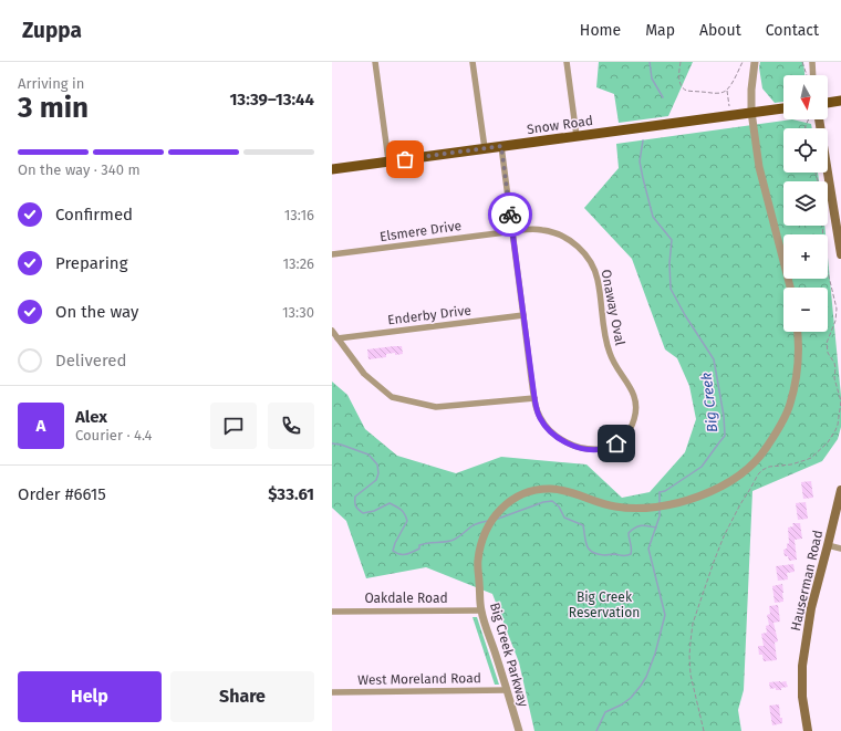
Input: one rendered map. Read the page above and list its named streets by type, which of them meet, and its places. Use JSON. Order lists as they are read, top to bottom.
{
  "streets": {
    "main road": ["Snow Road", "Hauserman Road"],
    "street": [
      "Elsmere Drive",
      "Onaway Oval",
      "Enderby Drive",
      "Oakdale Road",
      "Big Creek Parkway",
      "West Moreland Road"
    ]
  },
  "crossings": [
    ["Elsmere Drive", "Onaway Oval"],
    ["Oakdale Road", "Big Creek Parkway"],
    ["Big Creek Parkway", "West Moreland Road"]
  ],
  "water": ["Big Creek"],
  "parks": ["Big Creek Reservation"],
  "north": "bottom",
  "page": {
    "header": "Zuppa",
    "nav": [
      "Home",
      "Map",
      "About",
      "Contact"
    ],
    "heading": ["3 min", "Arriving in", "13:39–13:44"],
    "panel": [
      "Alex",
      "Courier · 4.4",
      "Order #6615",
      "$33.61"
    ],
    "map_buttons": ["+", "−"],
    "bar": "On the way · 340 m",
    "list": [
      ["Confirmed", "13:16"],
      ["Preparing", "13:26"],
      ["On the way", "13:30"],
      "Delivered"
    ],
    "round": "A",
    "buttons": ["Help", "Share"]
  }
}
